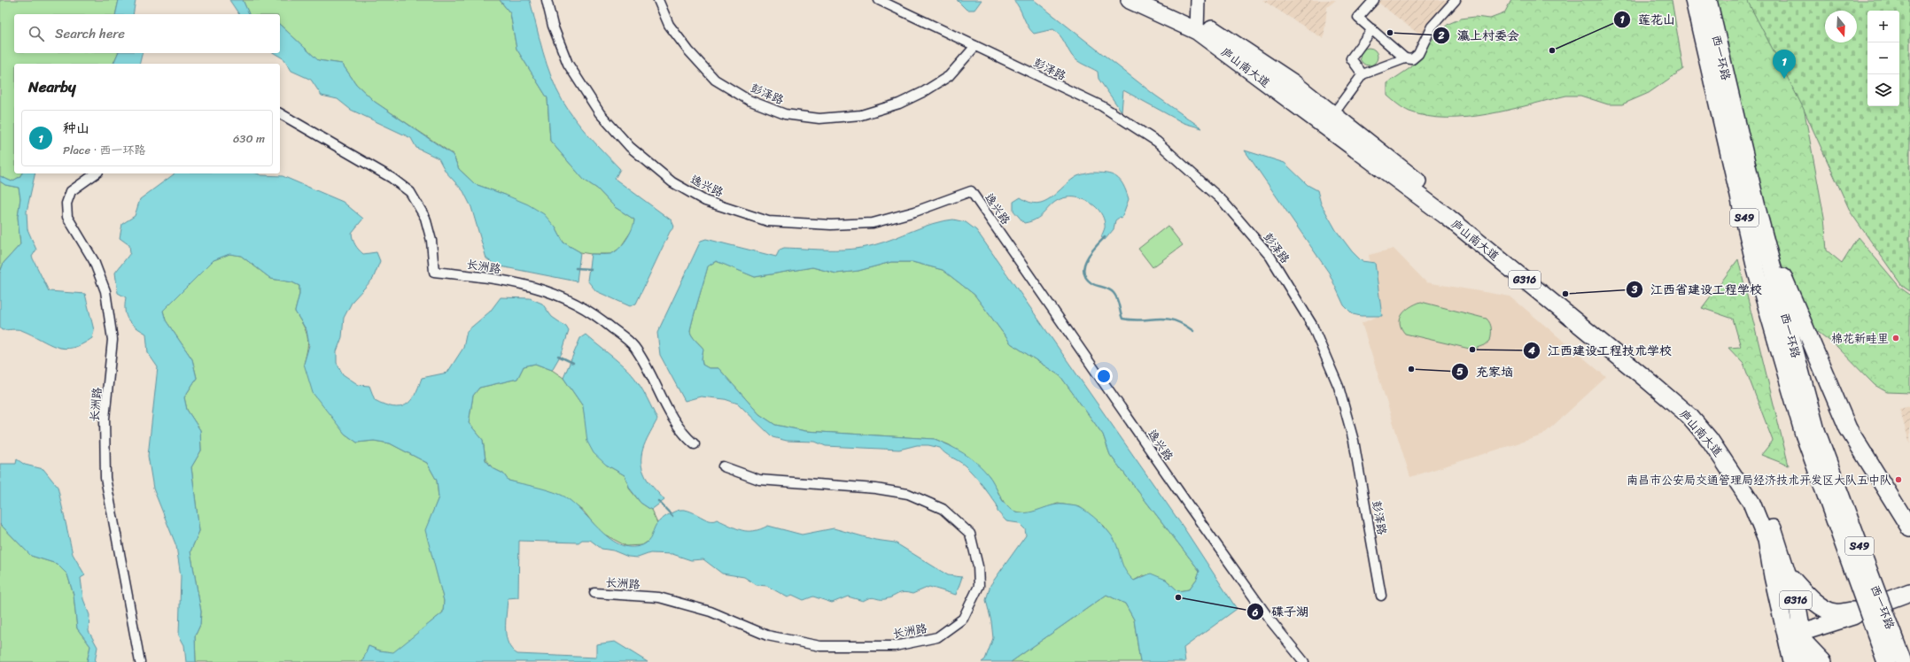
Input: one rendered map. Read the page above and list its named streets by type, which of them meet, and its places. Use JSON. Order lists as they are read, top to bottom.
{
  "streets": {
    "highway": [
      "西一环路",
      "庐山南大道",
      "S49",
      "G316"
    ],
    "street": ["彭泽路", "逸兴路", "长洲路"]
  },
  "places": [
    "瀛上村委会",
    "莲花山",
    "江西省建设工程学校",
    "棉花新畦里",
    "江西建设工程技术学校",
    "充家垴",
    "南昌市公安局交通管理局经济技术开发区大队五中队",
    "碟子湖"
  ],
  "north": "bottom",
  "page": {
    "map_buttons": ["+", "−"],
    "search": "Search here",
    "pins": "1",
    "heading": "Nearby",
    "list": [
      {
        "mark": "1",
        "name": "种山",
        "note": "Place · 西一环路",
        "value": "630 m"
      }
    ]
  }
}
